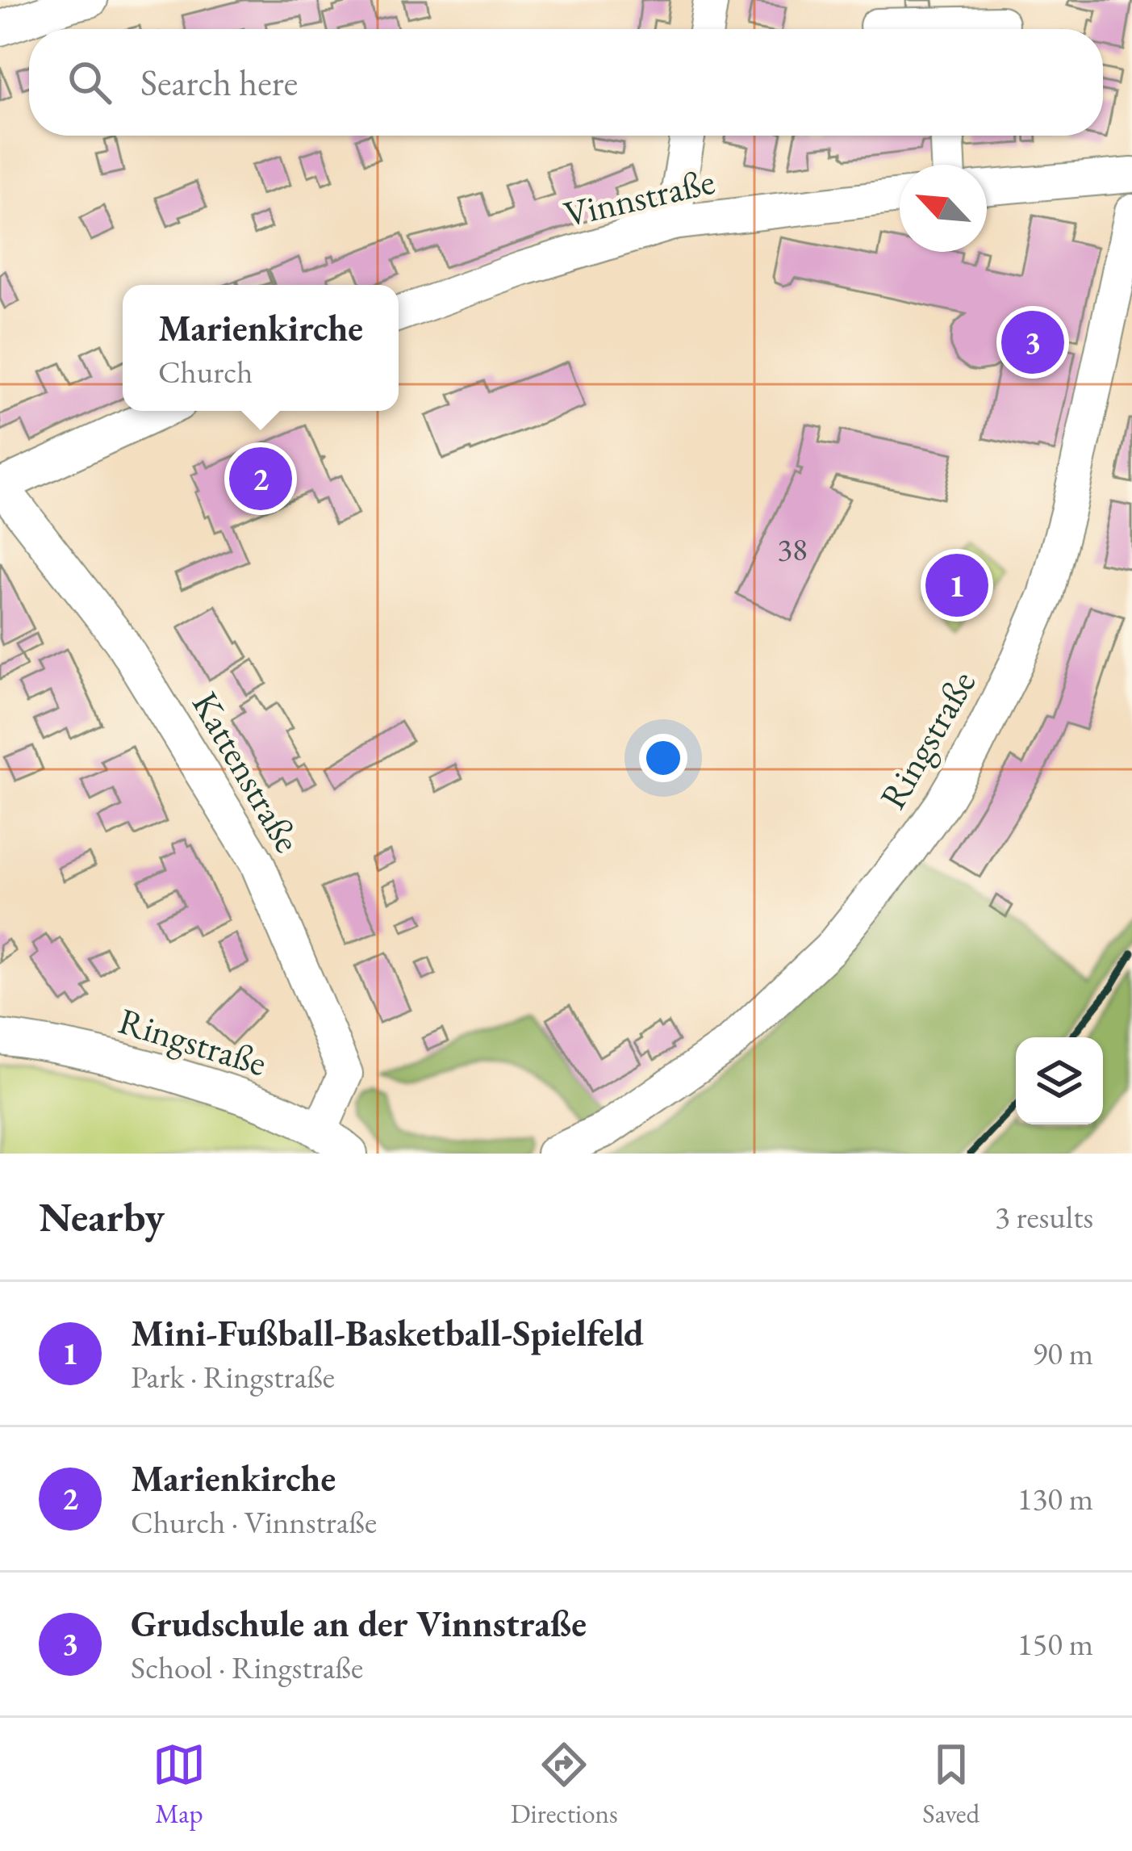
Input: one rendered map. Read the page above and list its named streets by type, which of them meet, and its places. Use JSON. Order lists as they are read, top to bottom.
{
  "streets": {
    "street": ["Vinnstraße", "Ringstraße", "Kattenstraße"]
  },
  "crossings": [
    ["Ringstraße", "Kattenstraße"]
  ],
  "house_numbers": ["38"],
  "north": "top left",
  "page": {
    "search": "Search here",
    "popup": ["Marienkirche", "Church"],
    "pins": ["3", "2", "1"],
    "heading": ["Nearby", "3 results"],
    "list": [
      {
        "mark": "1",
        "name": "Mini-Fußball-Basketball-Spielfeld",
        "note": "Park · Ringstraße",
        "value": "90 m"
      },
      {
        "mark": "2",
        "name": "Marienkirche",
        "note": "Church · Vinnstraße",
        "value": "130 m"
      },
      {
        "mark": "3",
        "name": "Grudschule an der Vinnstraße",
        "note": "School · Ringstraße",
        "value": "150 m"
      }
    ],
    "nav": ["Map", "Directions", "Saved"]
  }
}
